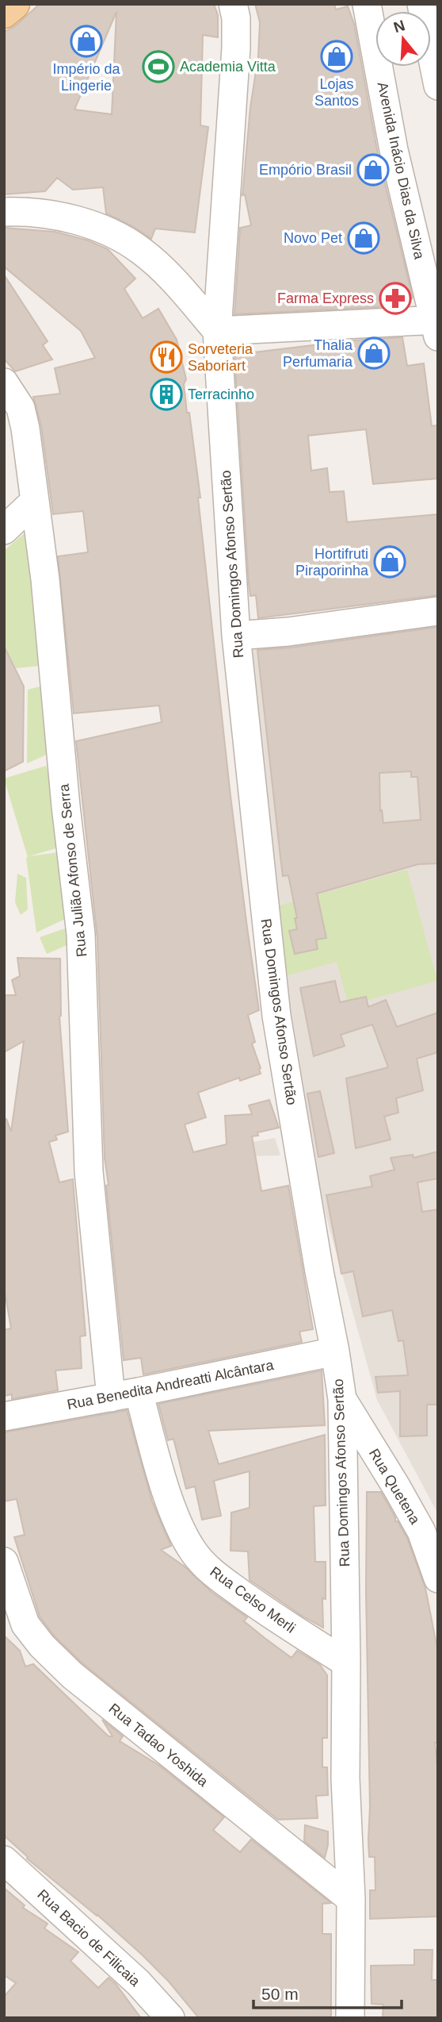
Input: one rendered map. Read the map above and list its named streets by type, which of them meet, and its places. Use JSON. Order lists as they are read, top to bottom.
{
  "streets": {
    "street": [
      "Avenida Inácio Dias da Silva",
      "Rua Domingos Afonso Sertão",
      "Rua Julião Afonso de Serra",
      "Rua Benedita Andreatti Alcântara",
      "Rua Quetena",
      "Rua Celso Merli",
      "Rua Tadao Yoshida",
      "Rua Bacio de Filicaia"
    ]
  },
  "crossings": [
    ["Rua Domingos Afonso Sertão", "Rua Benedita Andreatti Alcântara"],
    ["Rua Domingos Afonso Sertão", "Rua Quetena"],
    ["Rua Domingos Afonso Sertão", "Rua Celso Merli"],
    ["Rua Domingos Afonso Sertão", "Rua Tadao Yoshida"],
    ["Rua Julião Afonso de Serra", "Rua Benedita Andreatti Alcântara"],
    ["Rua Benedita Andreatti Alcântara", "Rua Celso Merli"]
  ],
  "places": {
    "shop": [
      "Império da Lingerie",
      "Lojas Santos",
      "Empório Brasil",
      "Novo Pet",
      "Thalia Perfumaria",
      "Hortifruti Piraporinha"
    ],
    "sports": ["Academia Vitta"],
    "pharmacy": ["Farma Express"],
    "restaurant": ["Sorveteria Saboriart"],
    "building": ["Terracinho"]
  },
  "scale_bar": "50 m",
  "north": "top"
}
